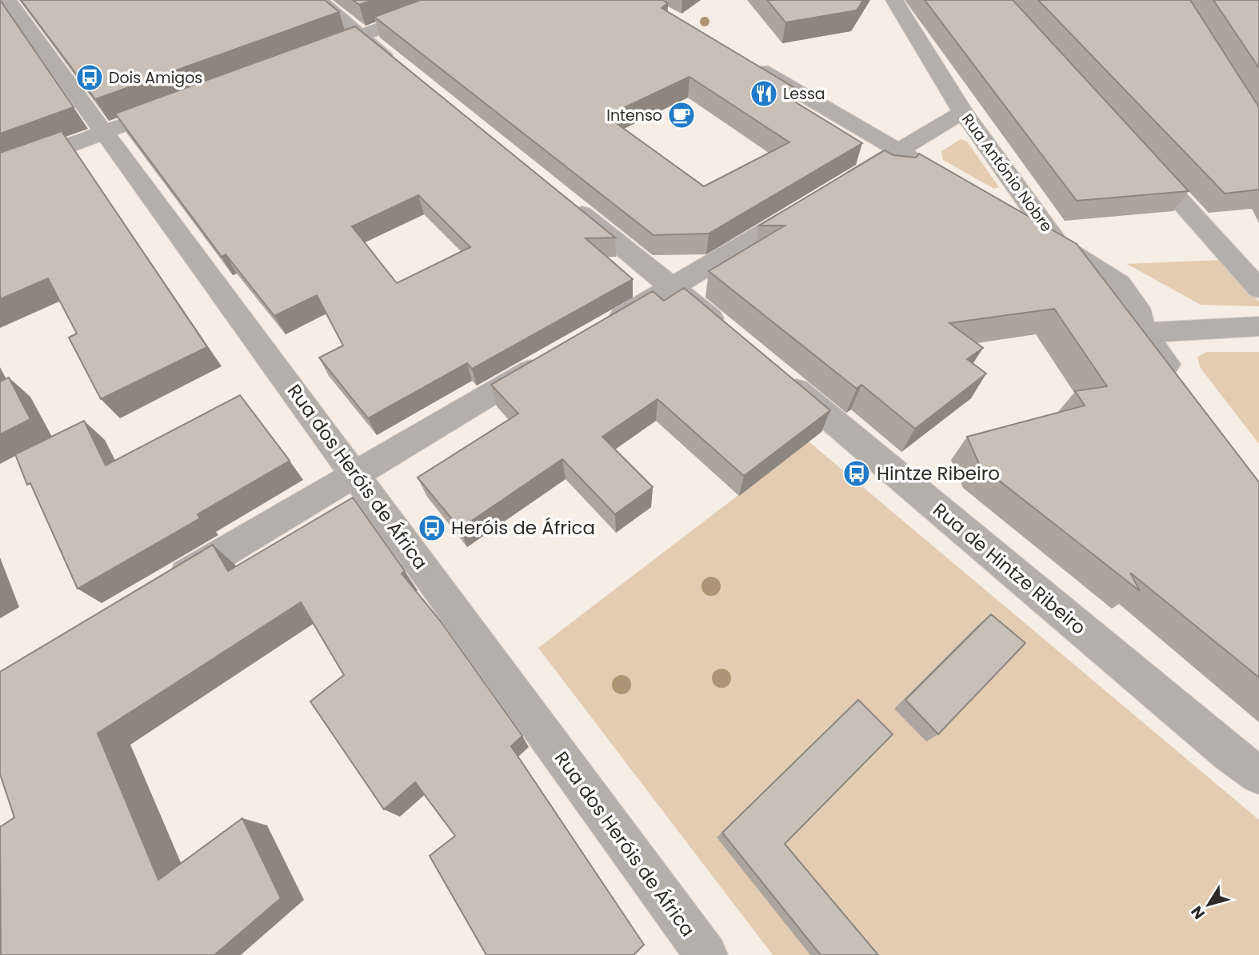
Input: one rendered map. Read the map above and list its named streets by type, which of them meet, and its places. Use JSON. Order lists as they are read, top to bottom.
{
  "streets": {
    "street": ["Rua António Nobre", "Rua dos Heróis de África", "Rua de Hintze Ribeiro"]
  },
  "places": {
    "bus stop": ["Dois Amigos", "Hintze Ribeiro", "Heróis de África"],
    "restaurant": ["Lessa"],
    "cafe": ["Intenso"]
  },
  "north": "bottom left"
}
